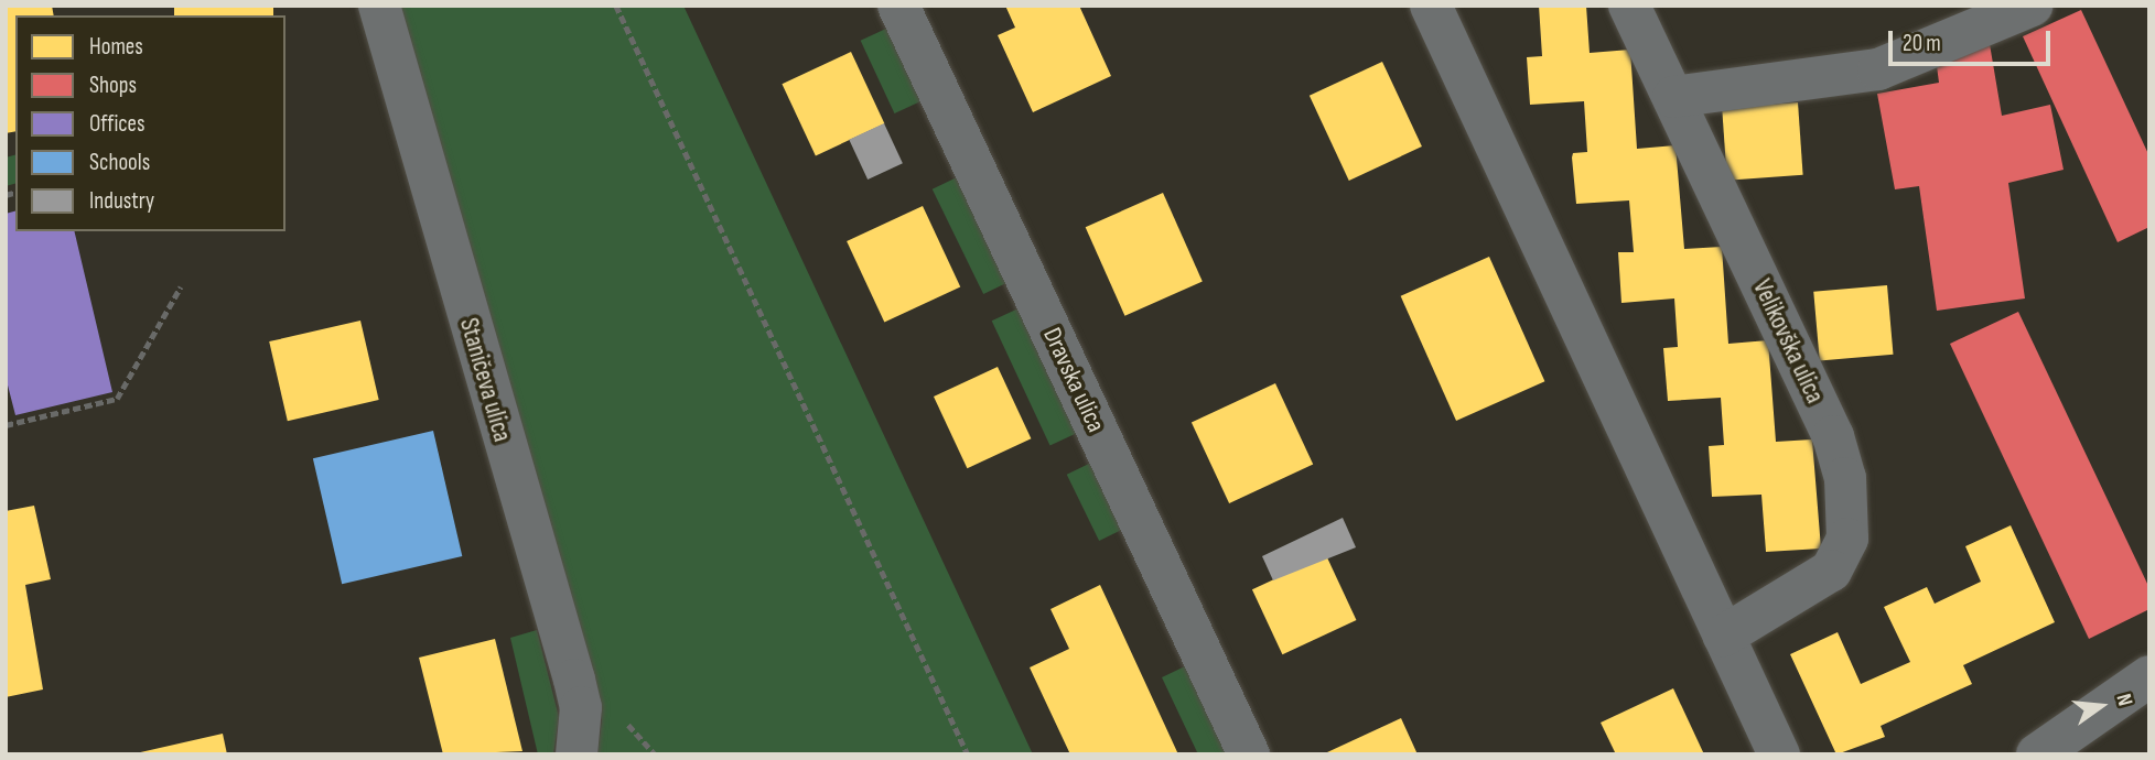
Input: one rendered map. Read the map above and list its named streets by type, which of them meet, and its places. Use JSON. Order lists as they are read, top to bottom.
{
  "streets": {
    "street": ["Velikovška ulica", "Staničeva ulica", "Dravska ulica"]
  },
  "legend": [
    "Homes",
    "Shops",
    "Offices",
    "Schools",
    "Industry"
  ],
  "scale_bar": "20 m",
  "north": "right"
}
